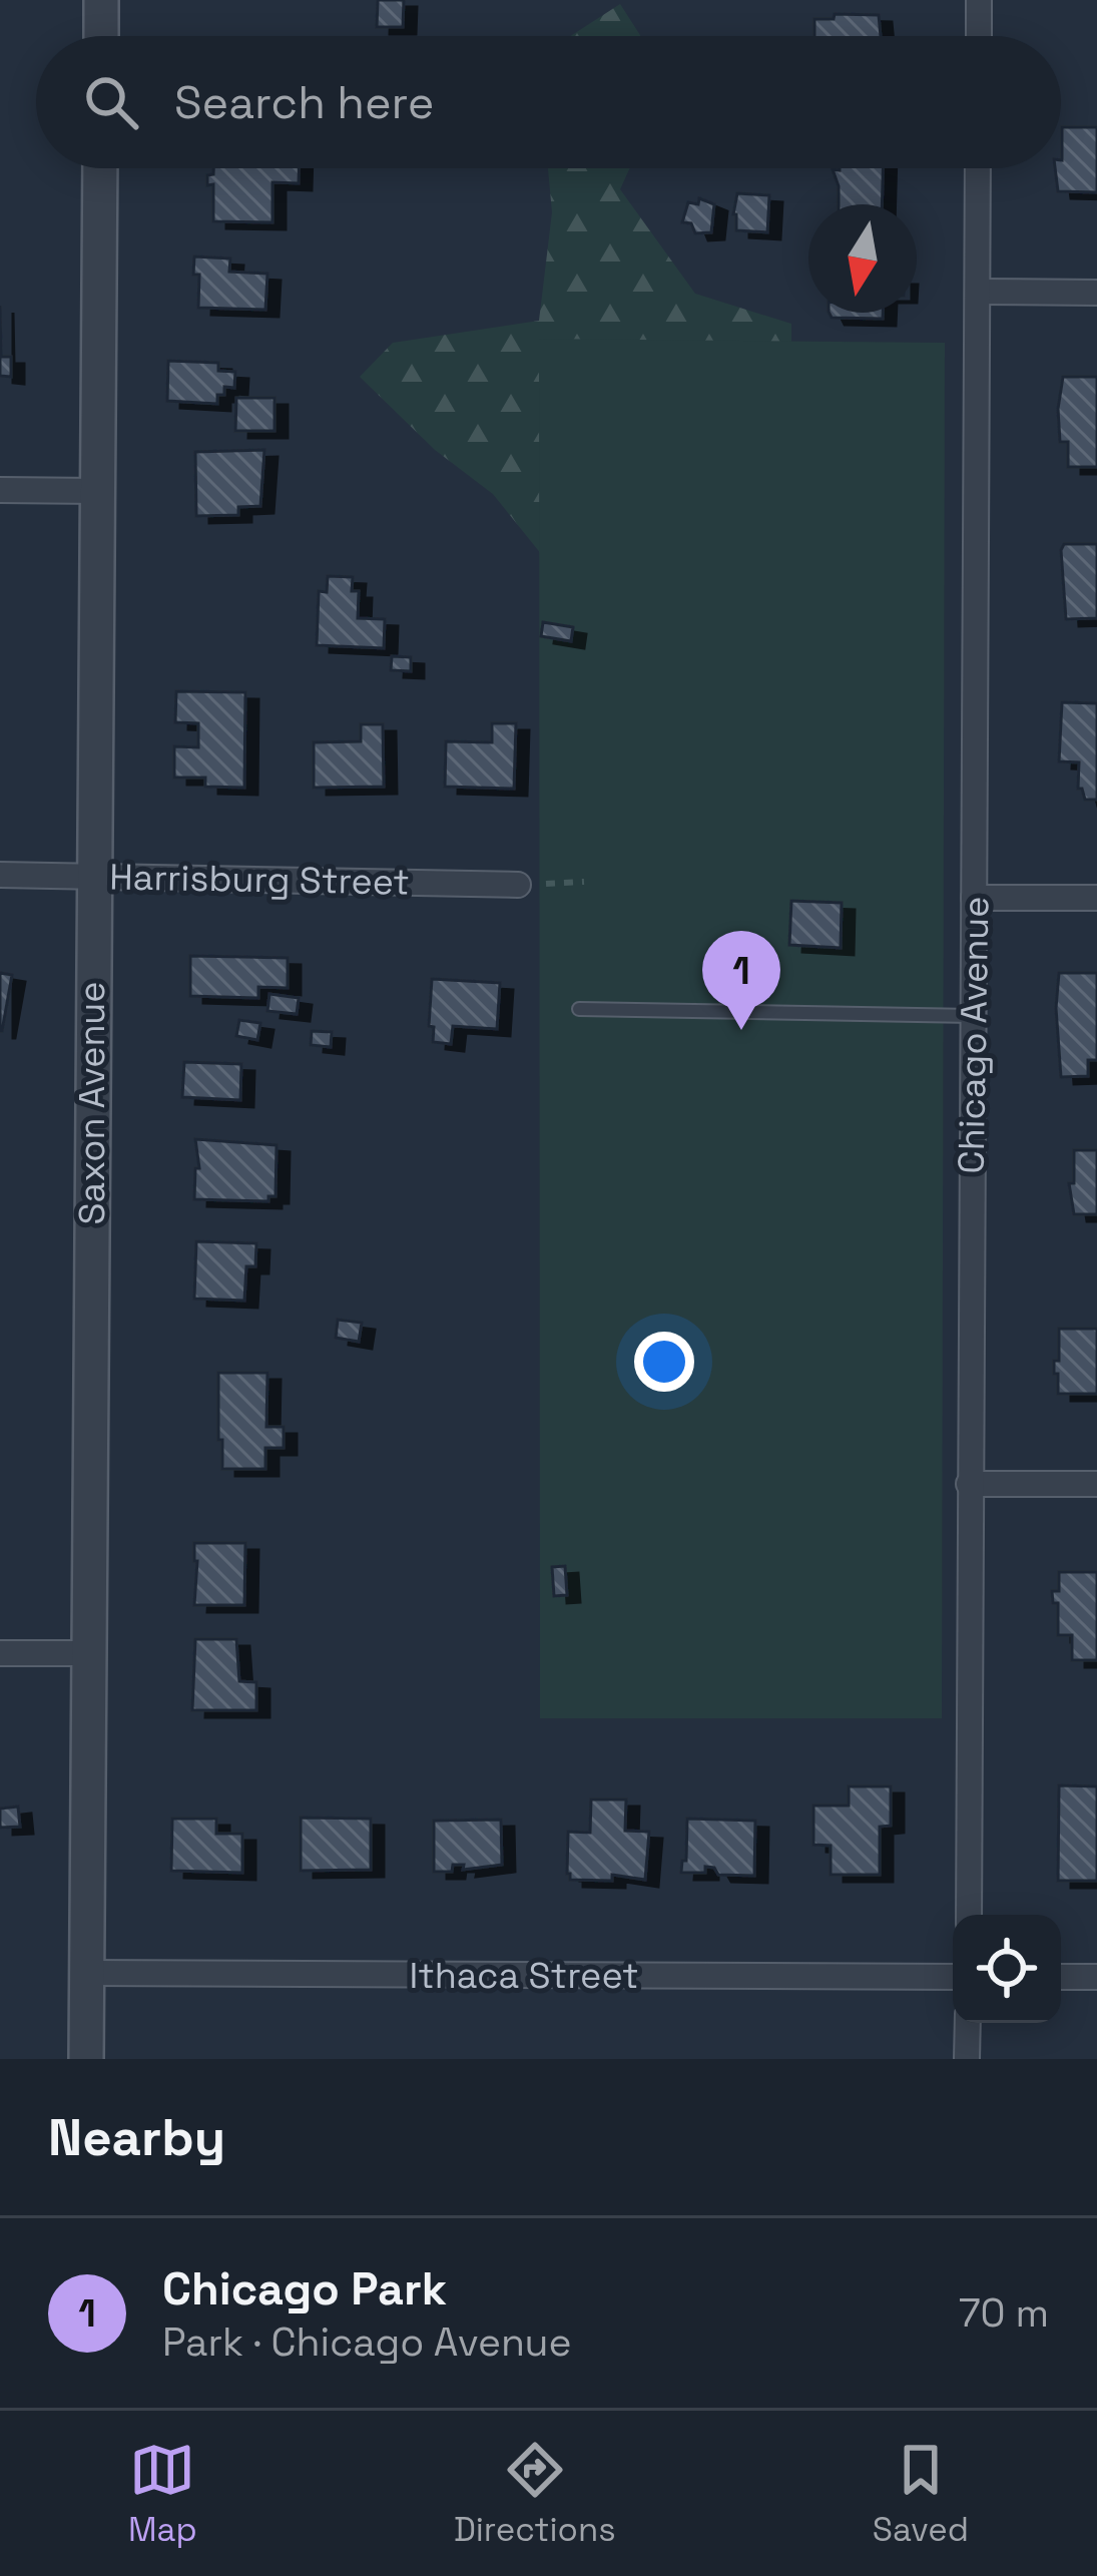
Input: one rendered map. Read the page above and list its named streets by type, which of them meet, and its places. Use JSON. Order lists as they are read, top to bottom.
{
  "streets": {
    "street": [
      "Harrisburg Street",
      "Chicago Avenue",
      "Saxon Avenue",
      "Ithaca Street"
    ]
  },
  "crossings": [
    ["Harrisburg Street", "Saxon Avenue"],
    ["Saxon Avenue", "Ithaca Street"]
  ],
  "north": "bottom",
  "page": {
    "search": "Search here",
    "pins": "1",
    "heading": "Nearby",
    "list": [
      {
        "mark": "1",
        "name": "Chicago Park",
        "note": "Park · Chicago Avenue",
        "value": "70 m"
      }
    ],
    "nav": ["Map", "Directions", "Saved"]
  }
}
